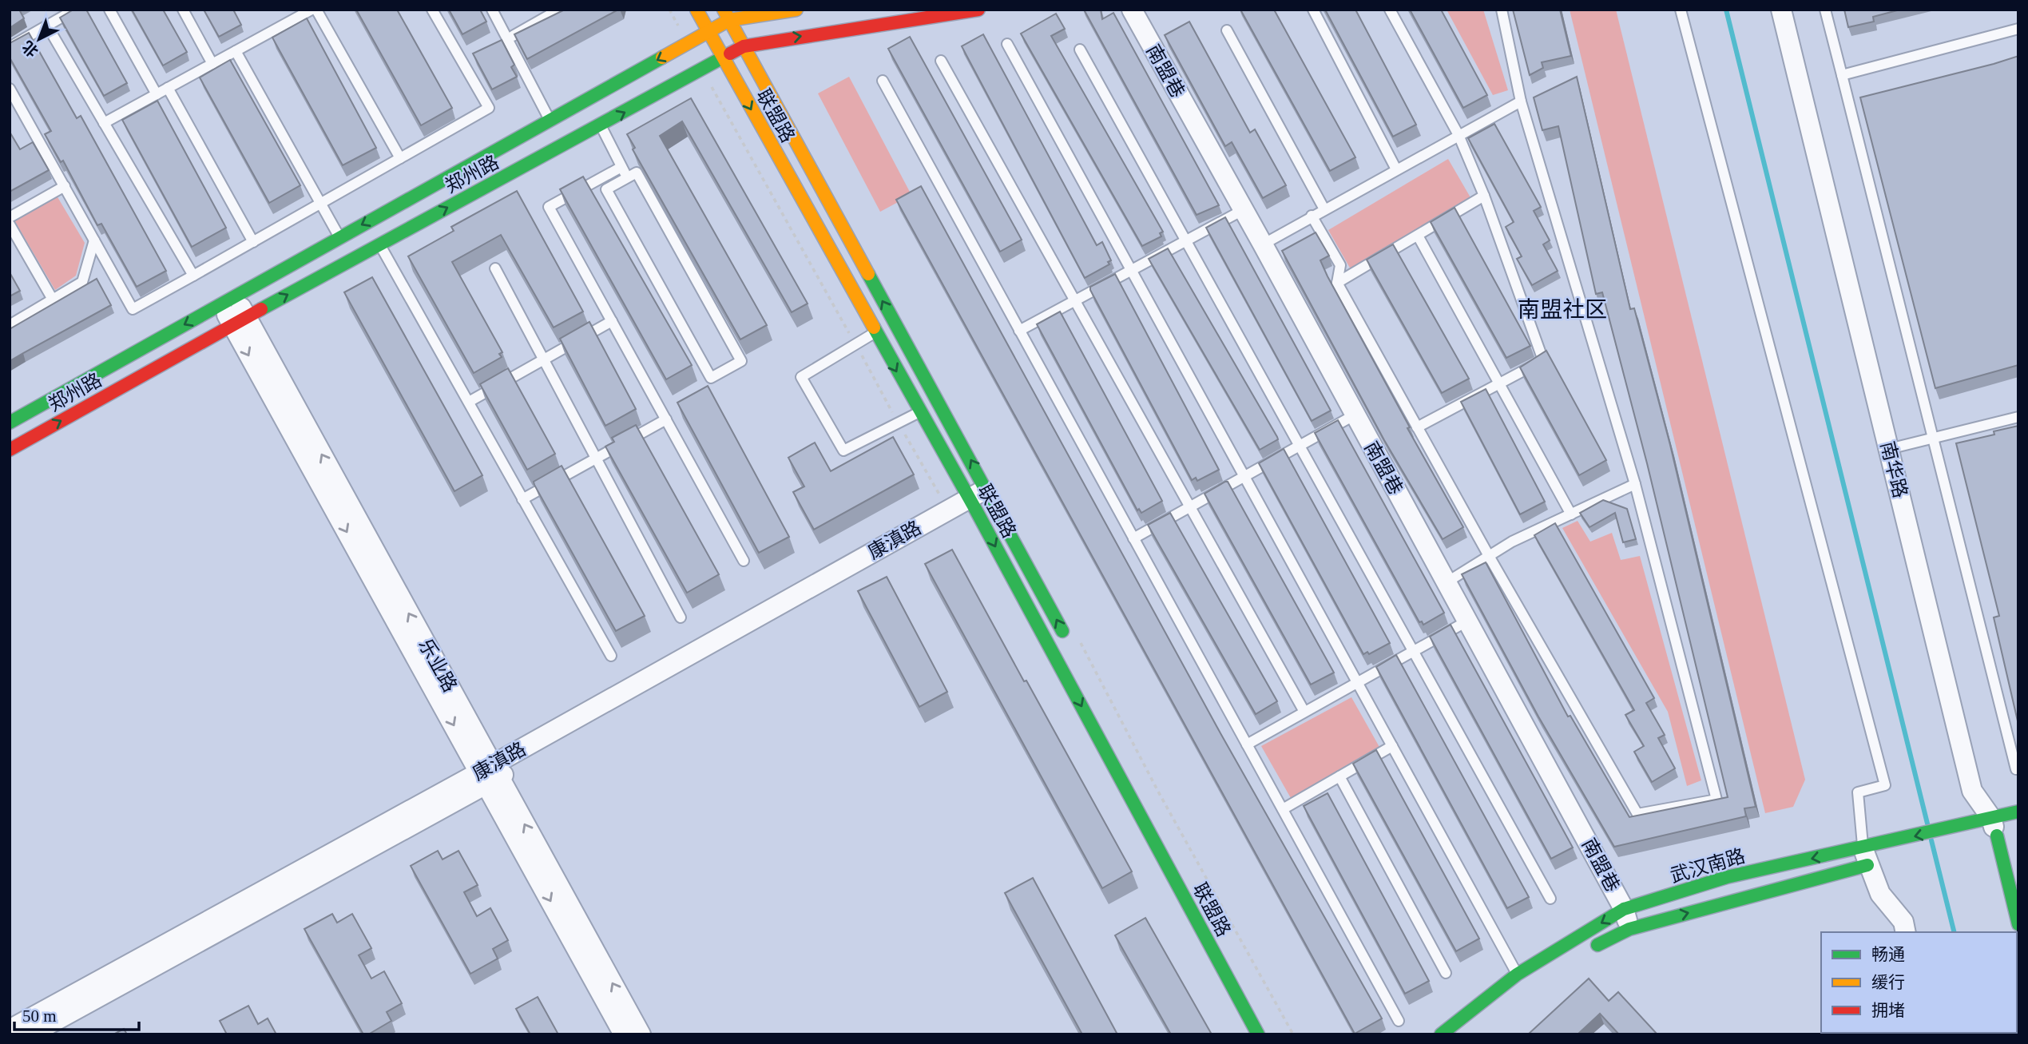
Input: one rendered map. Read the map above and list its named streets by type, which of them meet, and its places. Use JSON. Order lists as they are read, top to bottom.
{
  "streets": {
    "main road": [
      "联盟路",
      "郑州路",
      "南华路",
      "武汉南路"
    ],
    "street": ["南盟巷", "康滇路", "乐业路"]
  },
  "crossings": [
    ["南盟巷", "武汉南路"],
    ["联盟路", "郑州路"],
    ["联盟路", "康滇路"],
    ["郑州路", "乐业路"],
    ["南华路", "武汉南路"],
    ["康滇路", "乐业路"]
  ],
  "districts": ["南盟社区"],
  "legend": ["畅通", "缓行", "拥堵"],
  "scale_bar": "50 m",
  "north": "bottom left"
}
